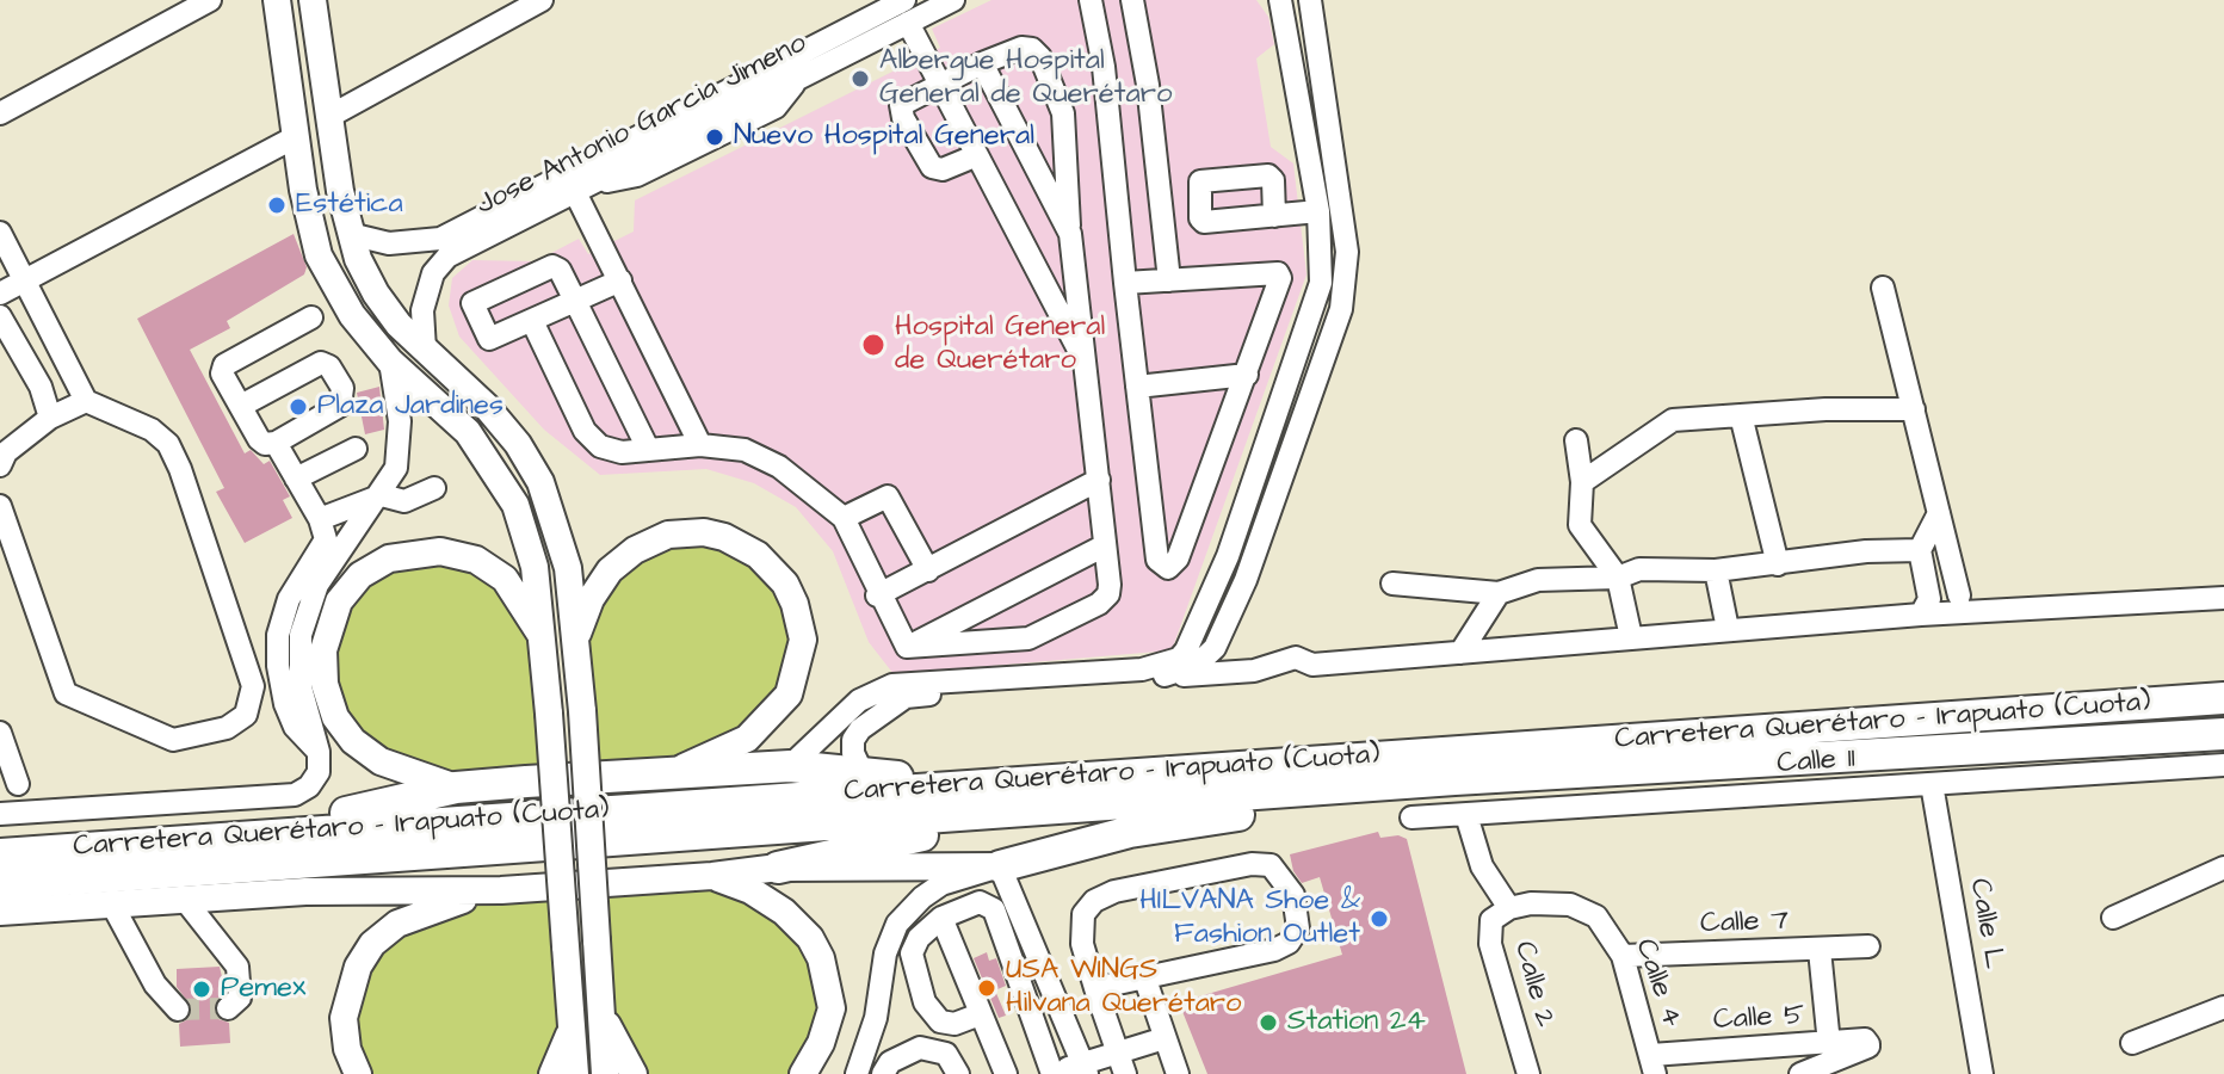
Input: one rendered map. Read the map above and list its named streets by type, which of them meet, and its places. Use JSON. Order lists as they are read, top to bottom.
{
  "streets": {
    "highway": ["Carretera Querétaro - Irapuato (Cuota)"],
    "street": [
      "Jose Antonio Garcia Jimeno",
      "Calle 11",
      "Calle 7",
      "Calle L",
      "Calle 4",
      "Calle 2",
      "Calle 5"
    ]
  },
  "crossings": [
    ["Calle 11", "Calle L"],
    ["Calle 11", "Calle 2"],
    ["Calle 7", "Calle 4"],
    ["Calle 4", "Calle 2"],
    ["Calle 4", "Calle 5"]
  ],
  "places": [
    "Albergue Hospital General de Querétaro",
    "Nuevo Hospital General",
    "Estética",
    "Hospital General de Querétaro",
    "Plaza Jardines",
    "HILVANA Shoe & Fashion Outlet",
    "USA WINGS Hilvana Querétaro",
    "Pemex",
    "Station 24"
  ]
}
